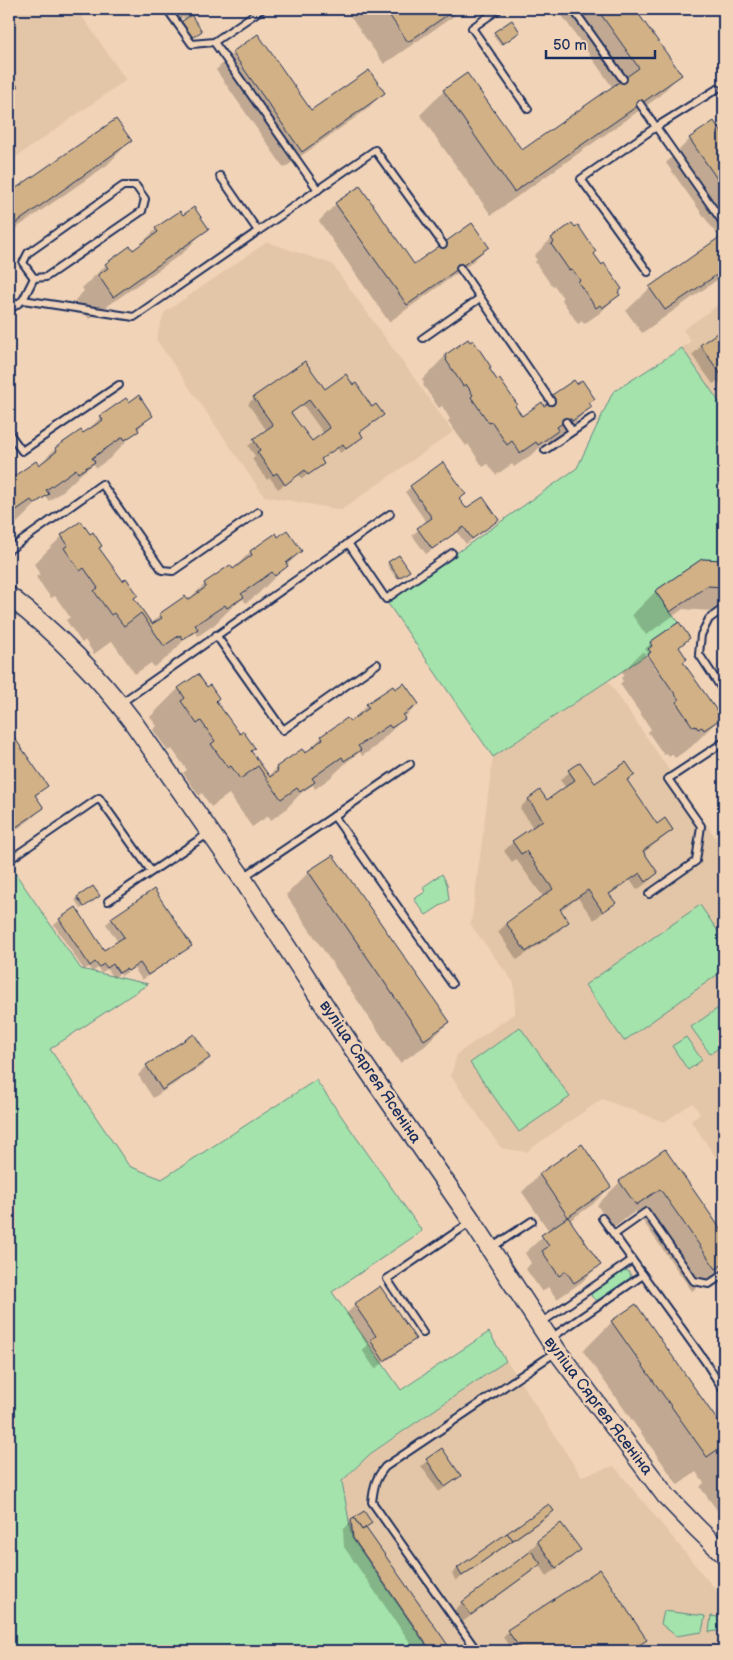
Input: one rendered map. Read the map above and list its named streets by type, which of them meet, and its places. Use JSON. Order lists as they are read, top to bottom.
{
  "streets": {
    "main road": ["вуліца Сяргея Ясеніна"]
  },
  "scale_bar": "50 m"
}
